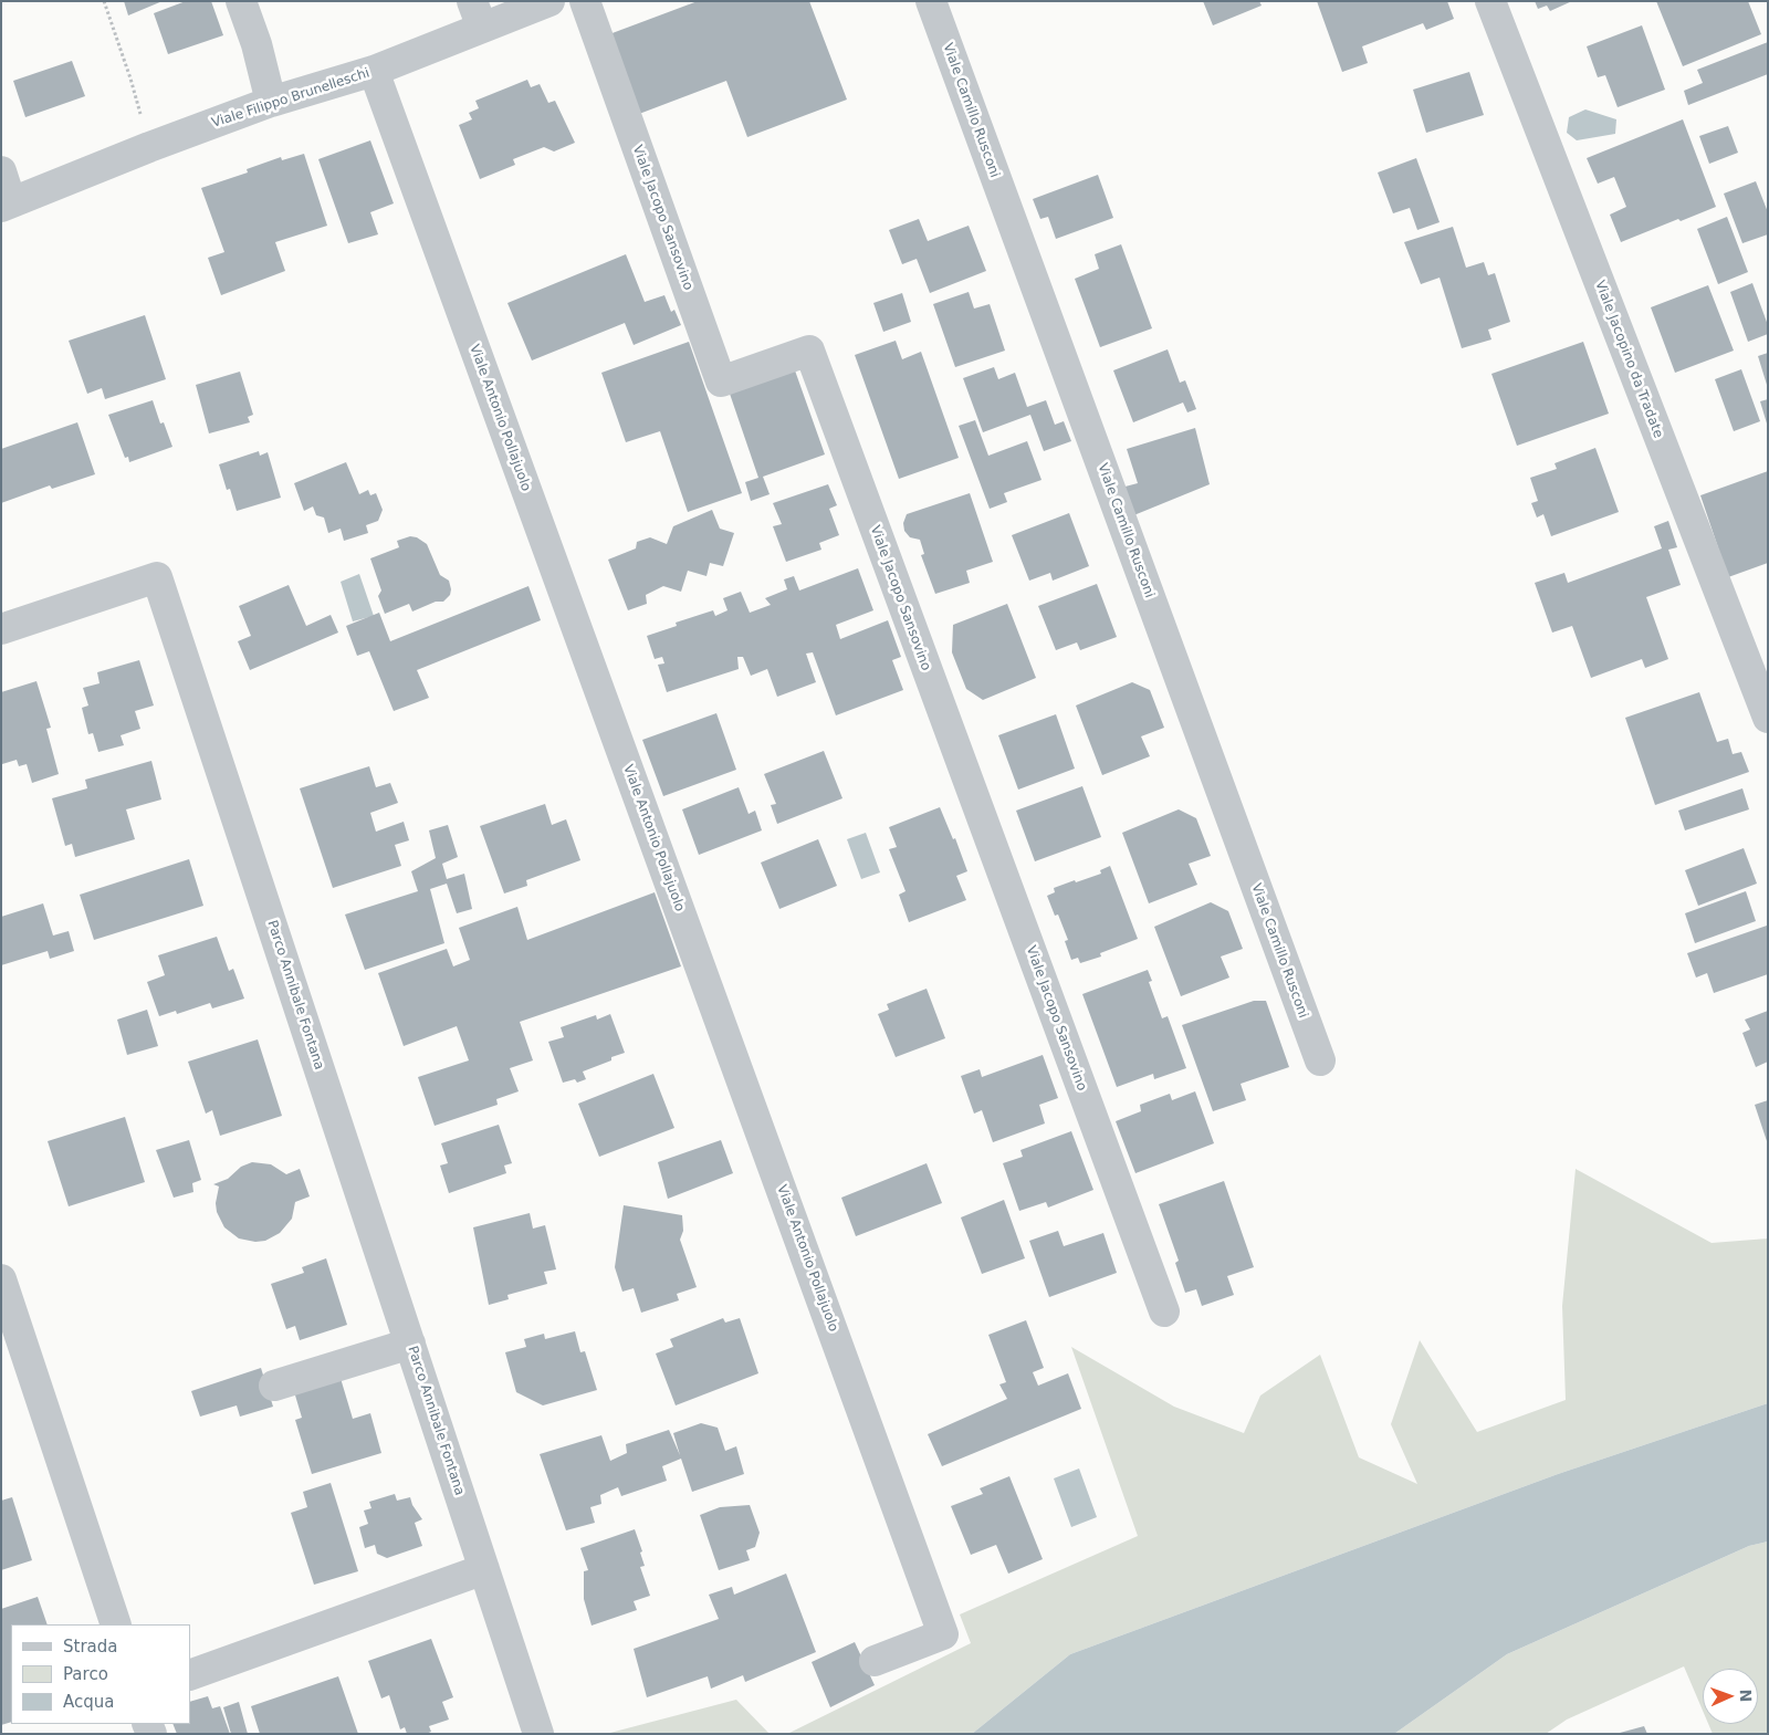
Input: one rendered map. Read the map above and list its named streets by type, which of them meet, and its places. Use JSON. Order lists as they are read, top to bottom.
{
  "streets": {
    "street": [
      "Viale Filippo Brunelleschi",
      "Viale Camillo Rusconi",
      "Viale Jacopo Sansovino",
      "Viale Jacopino da Tradate",
      "Viale Antonio Pollajuolo",
      "Parco Annibale Fontana"
    ]
  },
  "crossings": [
    ["Viale Filippo Brunelleschi", "Viale Antonio Pollajuolo"]
  ],
  "legend": ["Strada", "Parco", "Acqua"],
  "north": "right"
}
